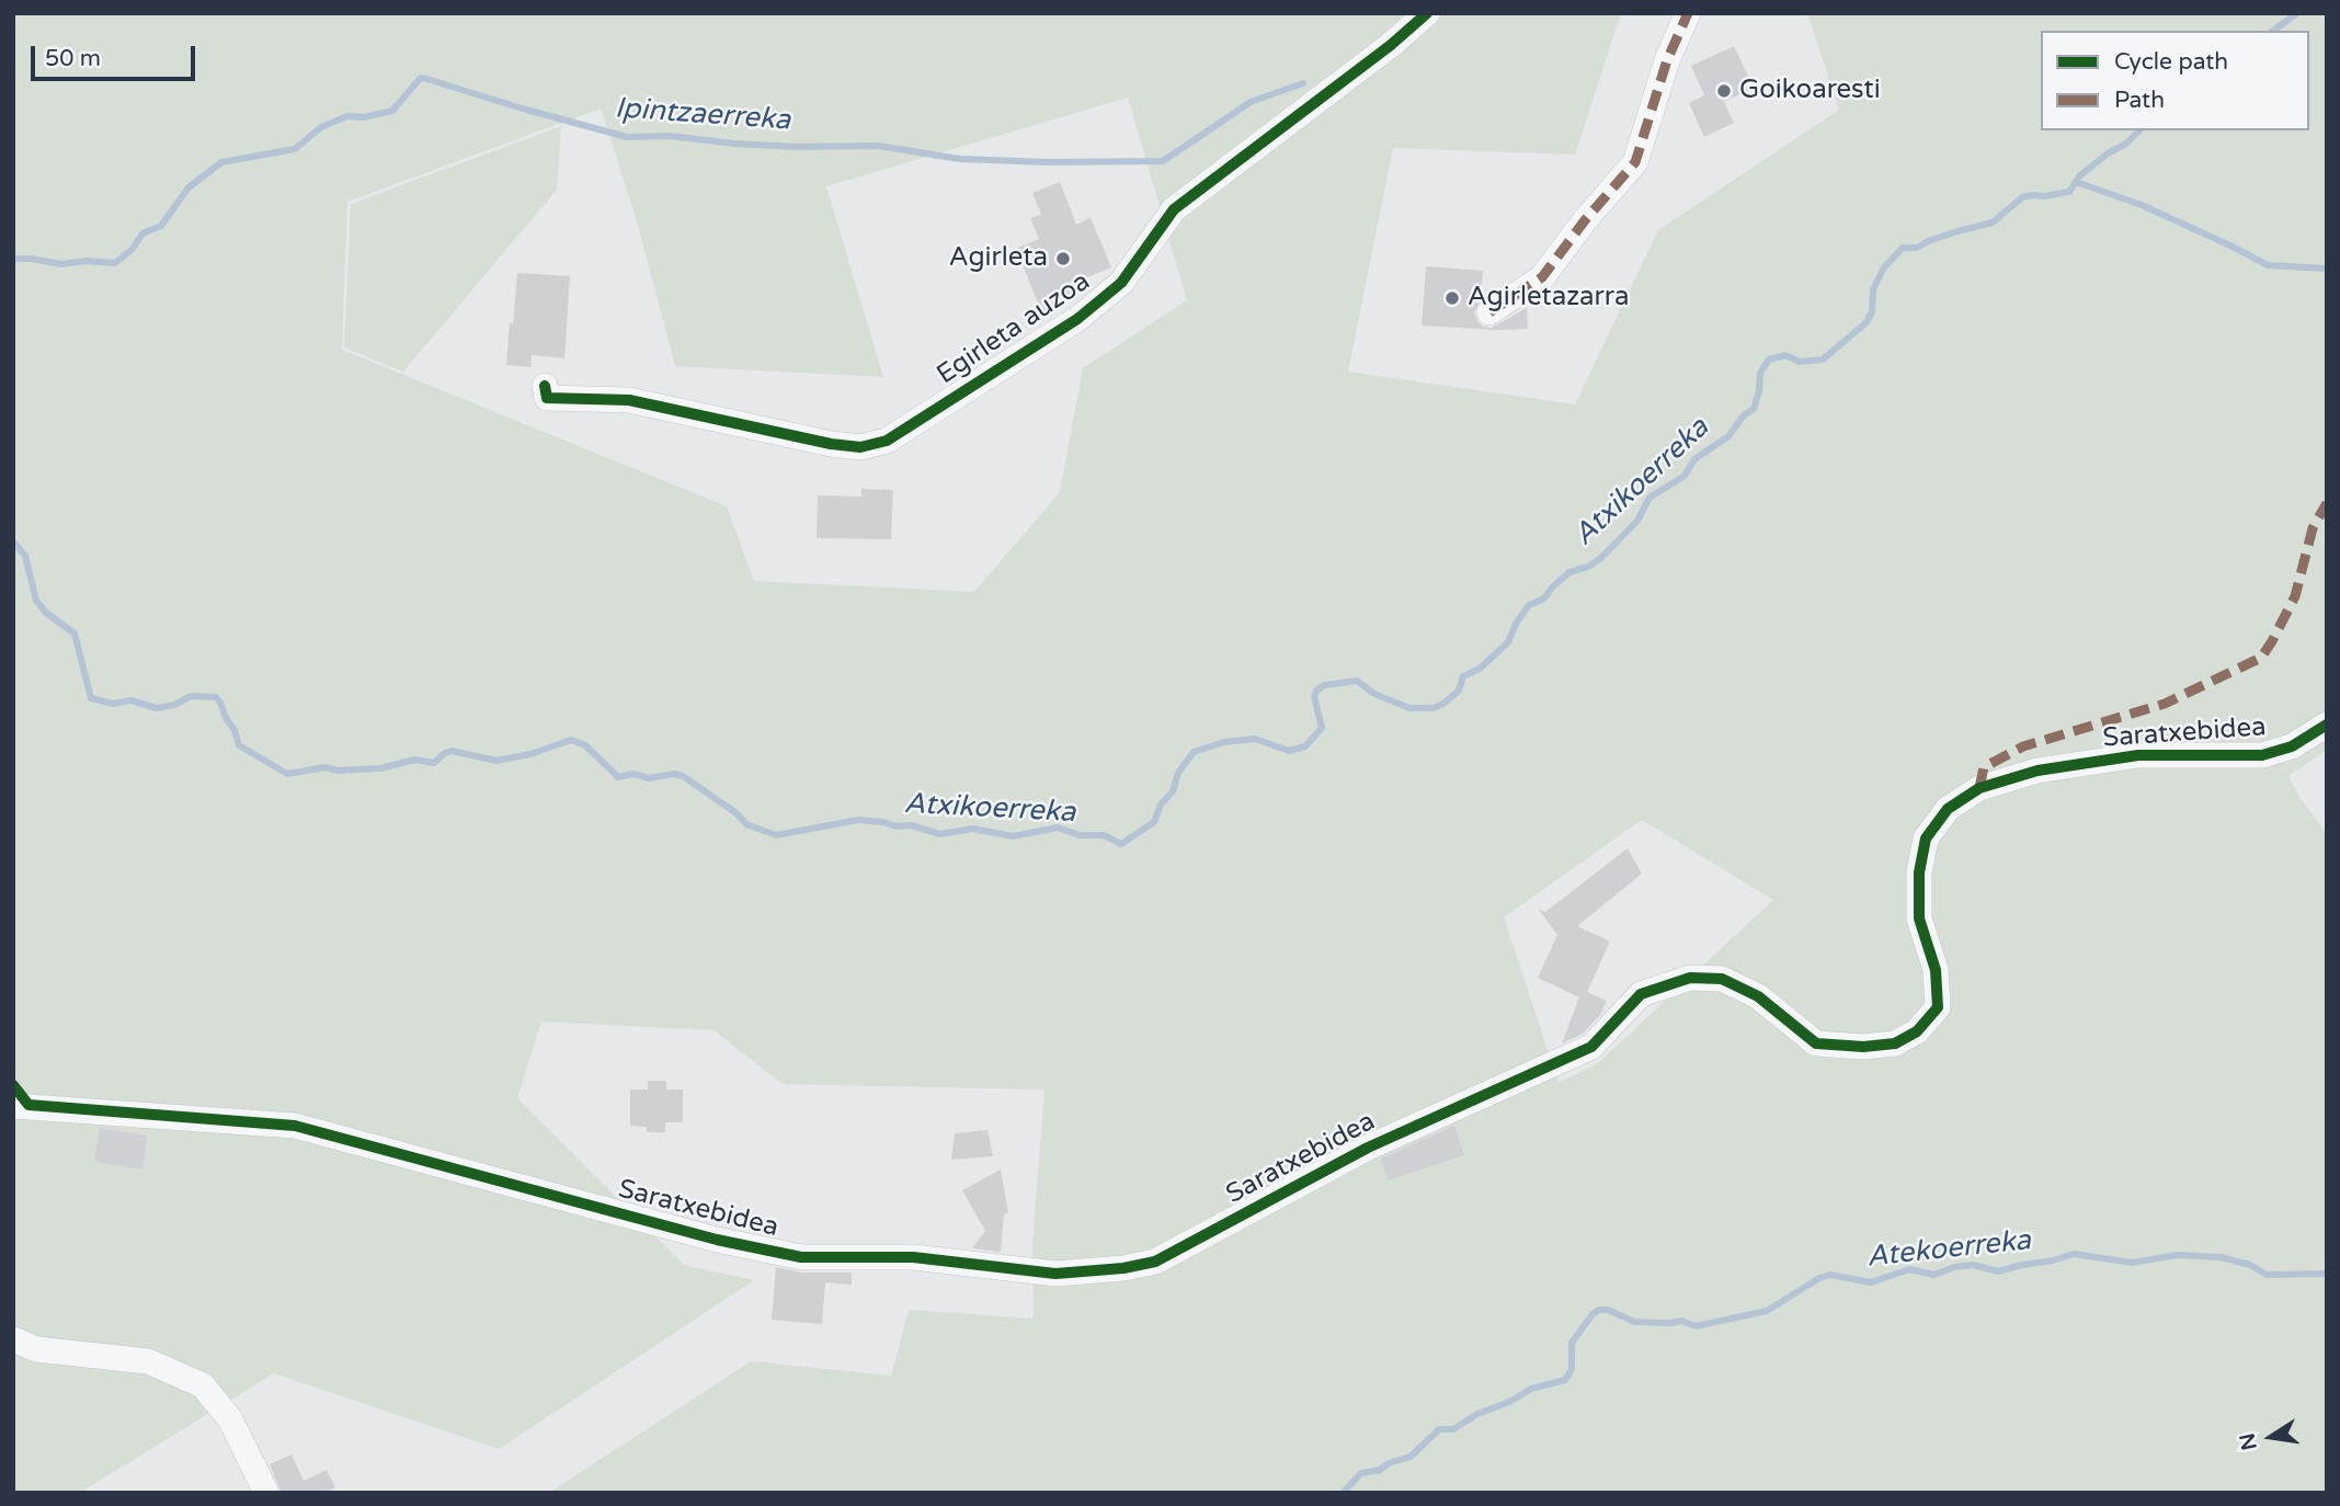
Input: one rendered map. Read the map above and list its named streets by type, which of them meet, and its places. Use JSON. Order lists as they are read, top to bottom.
{
  "streets": {
    "street": ["Egirleta auzoa", "Saratxebidea"]
  },
  "water": ["Ipintzaerreka", "Atxikoerreka", "Atekoerreka"],
  "places": ["Goikoaresti", "Agirleta", "Agirletazarra"],
  "legend": ["Cycle path", "Path"],
  "scale_bar": "50 m",
  "north": "left"
}
